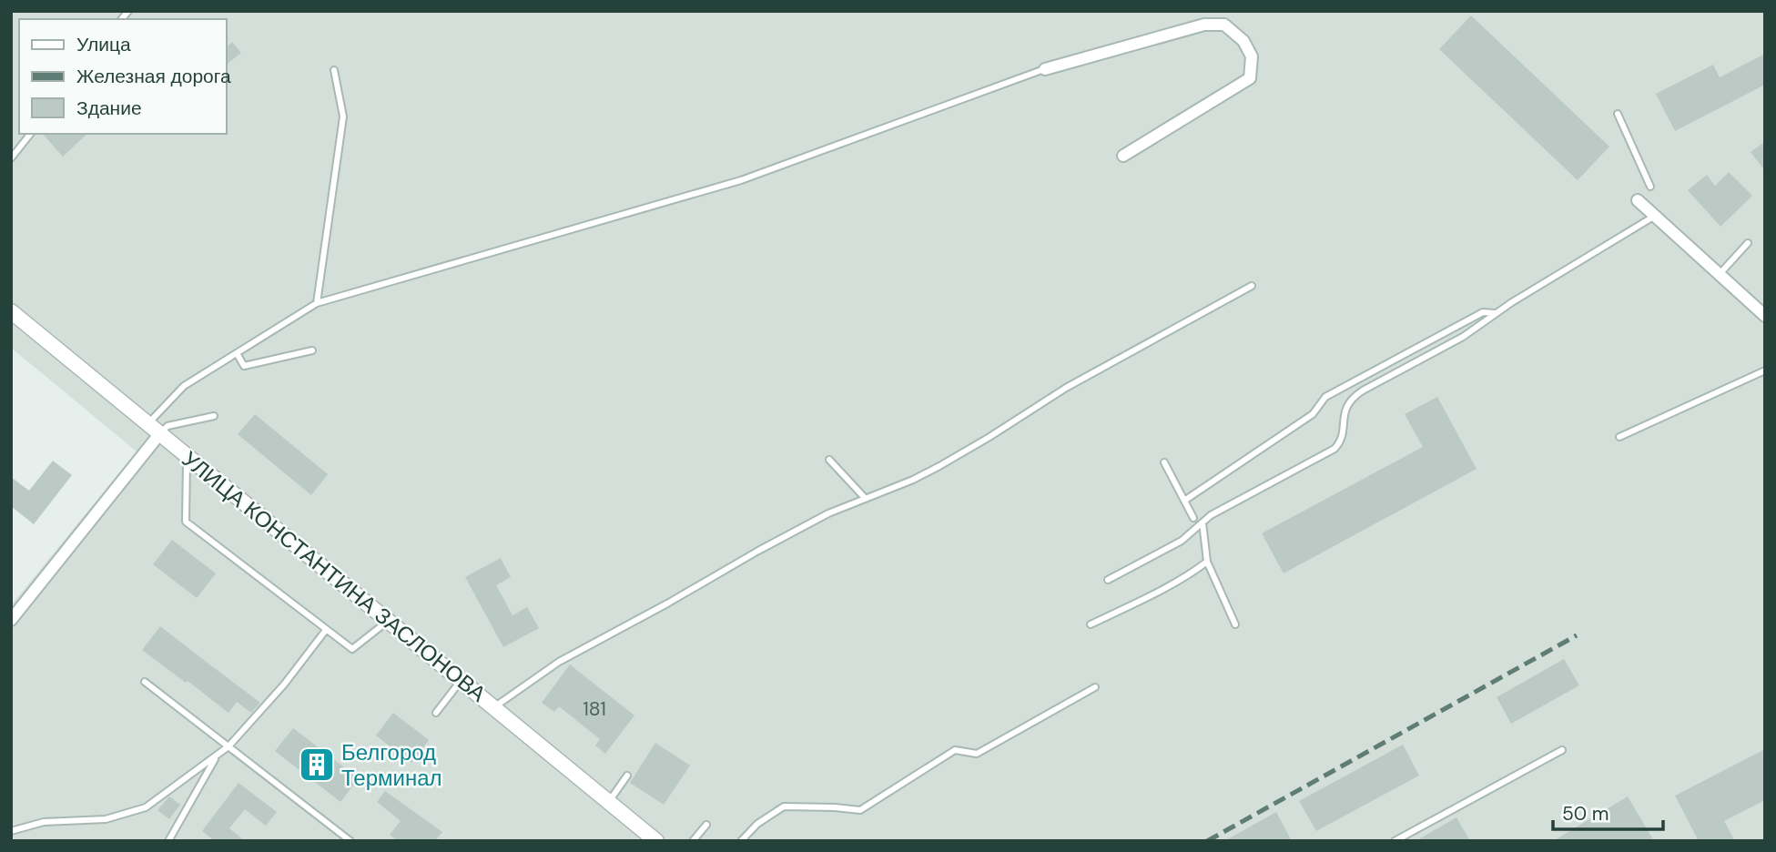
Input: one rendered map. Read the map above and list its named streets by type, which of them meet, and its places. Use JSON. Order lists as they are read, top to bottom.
{
  "streets": {
    "street": ["УЛИЦА КОНСТАНТИНА ЗАСЛОНОВА"]
  },
  "places": {
    "building": ["Белгород Терминал"]
  },
  "house_numbers": ["181"],
  "legend": ["Улица", "Железная дорога", "Здание"],
  "scale_bar": "50 m"
}
